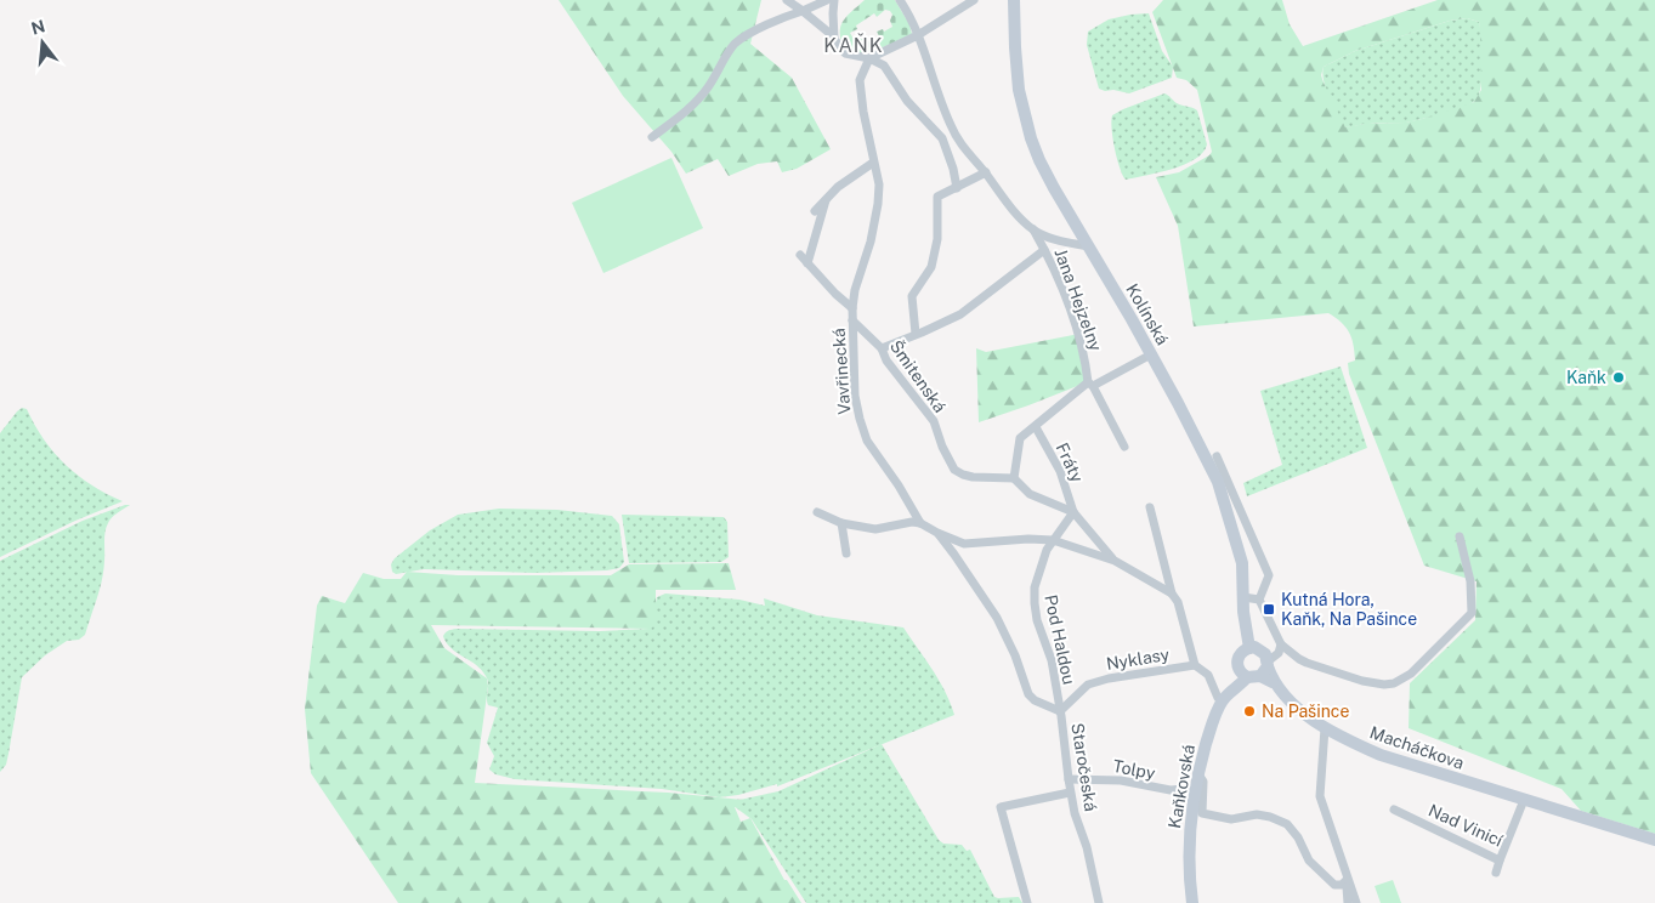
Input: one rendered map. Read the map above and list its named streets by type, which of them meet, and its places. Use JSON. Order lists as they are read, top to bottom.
{
  "streets": {
    "street": [
      "Jana Hejzelny",
      "Kolínská",
      "Vavřinecká",
      "Šmitenská",
      "Fráty",
      "Pod Haldou",
      "Nyklasy",
      "Macháčkova",
      "Staročeská",
      "Tolpy",
      "Kaňkovská",
      "Nad Vinicí"
    ]
  },
  "crossings": [
    ["Kolínská", "Kaňkovská"],
    ["Vavřinecká", "Šmitenská"],
    ["Fráty", "Pod Haldou"],
    ["Pod Haldou", "Nyklasy"],
    ["Pod Haldou", "Staročeská"],
    ["Nyklasy", "Staročeská"],
    ["Macháčkova", "Nad Vinicí"],
    ["Staročeská", "Tolpy"],
    ["Tolpy", "Kaňkovská"]
  ],
  "districts": ["KAŇK"],
  "places": {
    "other": ["Kaňk", "Na Pašince"],
    "transit": ["Kutná Hora, Kaňk, Na Pašince"]
  },
  "north": "top"
}
